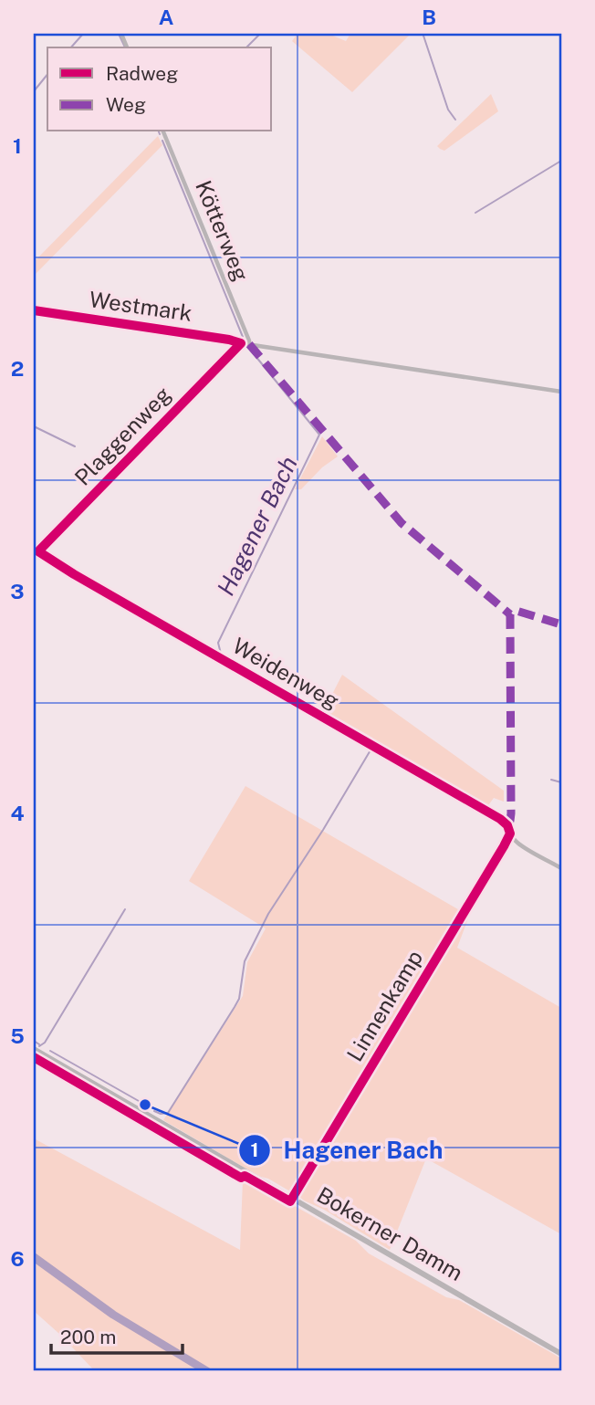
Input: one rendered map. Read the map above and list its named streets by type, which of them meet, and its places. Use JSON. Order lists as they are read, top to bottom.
{
  "streets": {
    "main road": ["Bokerner Damm"],
    "street": [
      "Kötterweg",
      "Westmark",
      "Plaggenweg",
      "Weidenweg",
      "Linnenkamp"
    ]
  },
  "crossings": [
    ["Kötterweg", "Westmark"],
    ["Westmark", "Plaggenweg"],
    ["Plaggenweg", "Weidenweg"],
    ["Weidenweg", "Linnenkamp"],
    ["Linnenkamp", "Bokerner Damm"]
  ],
  "water": ["Hagener Bach"],
  "places": ["Hagener Bach"],
  "legend": ["Radweg", "Weg"],
  "scale_bar": "200 m",
  "grid": {
    "columns": ["A", "B"],
    "rows": [
      "1",
      "2",
      "3",
      "4",
      "5",
      "6"
    ]
  }
}
